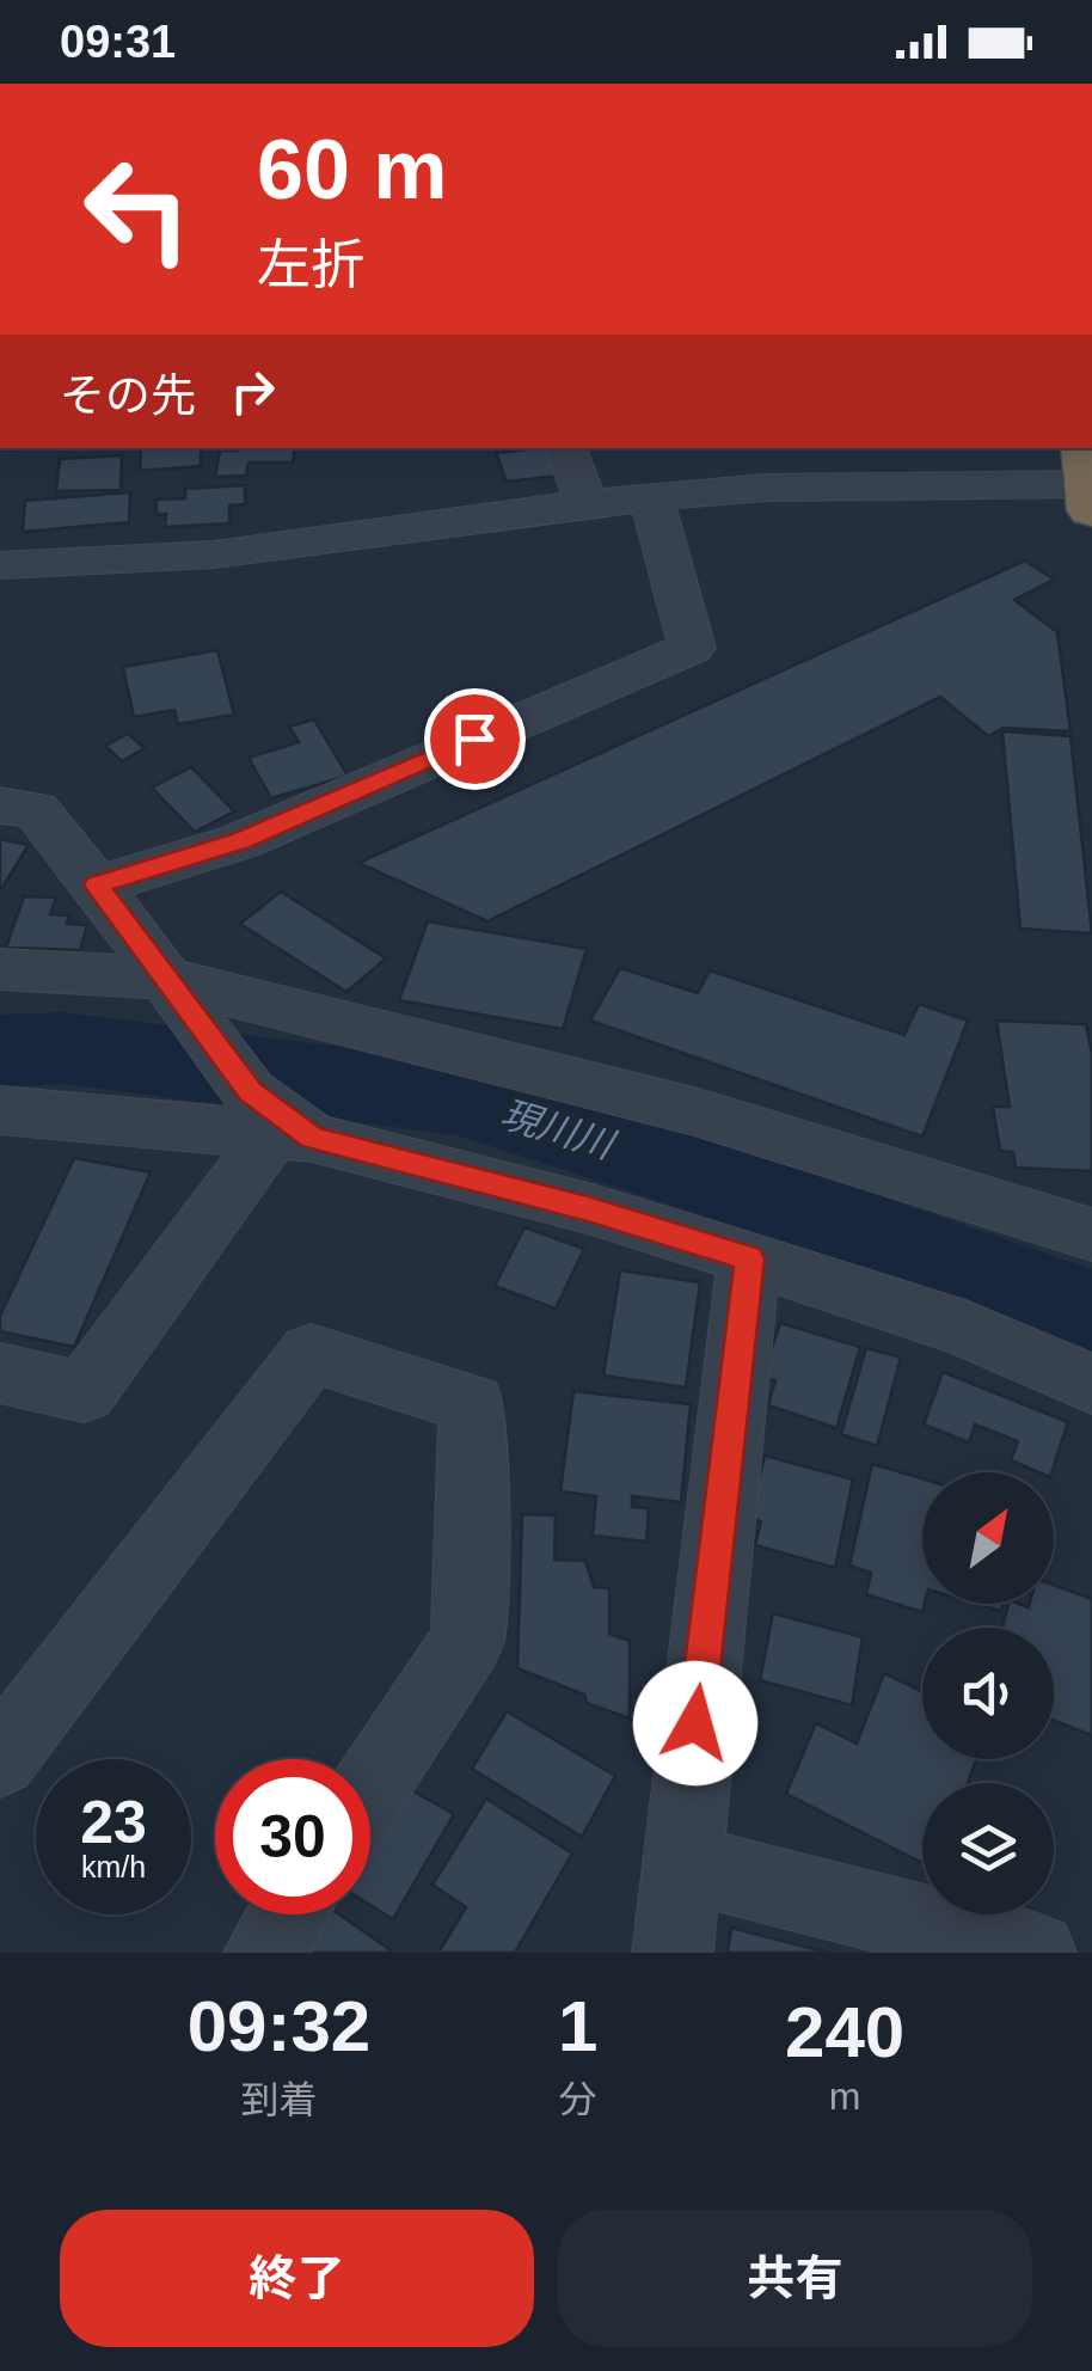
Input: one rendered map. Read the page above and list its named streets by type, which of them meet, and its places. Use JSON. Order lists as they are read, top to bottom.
{
  "water": ["現川川"],
  "north": "top right",
  "page": {
    "status": "09:31",
    "turn": ["60 m", "左折"],
    "then": "その先",
    "speed": "23 km/h",
    "limit": "30",
    "eta": [
      "09:32",
      "到着",
      "1",
      "分",
      "240",
      "m"
    ],
    "buttons": ["終了", "共有"]
  }
}
